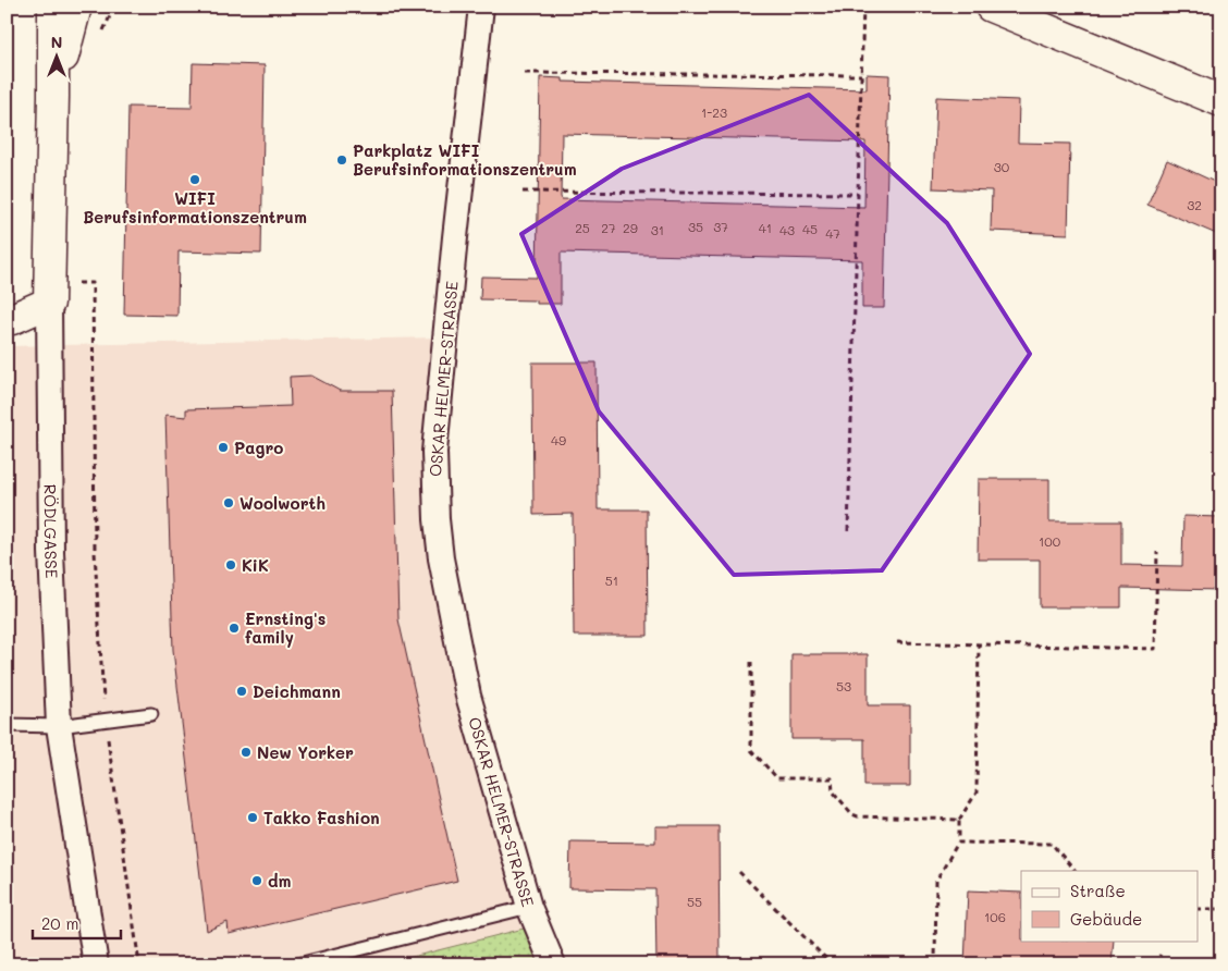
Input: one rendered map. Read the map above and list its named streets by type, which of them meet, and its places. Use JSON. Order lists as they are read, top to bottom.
{
  "streets": {
    "street": ["OSKAR HELMER-STRASSE", "RÖDLGASSE"]
  },
  "places": [
    "Parkplatz WIFI Berufsinformationszentrum",
    "WIFI Berufsinformationszentrum",
    "Pagro",
    "Woolworth",
    "KiK",
    "Ernsting's family",
    "Deichmann",
    "New Yorker",
    "Takko Fashion",
    "dm"
  ],
  "house_numbers": [
    "1-23",
    "30",
    "32",
    "35",
    "37",
    "25",
    "27",
    "29",
    "41",
    "45",
    "31",
    "43",
    "47",
    "49",
    "100",
    "51",
    "53",
    "55",
    "106"
  ],
  "legend": ["Straße", "Gebäude"],
  "scale_bar": "20 m",
  "north": "top"
}
